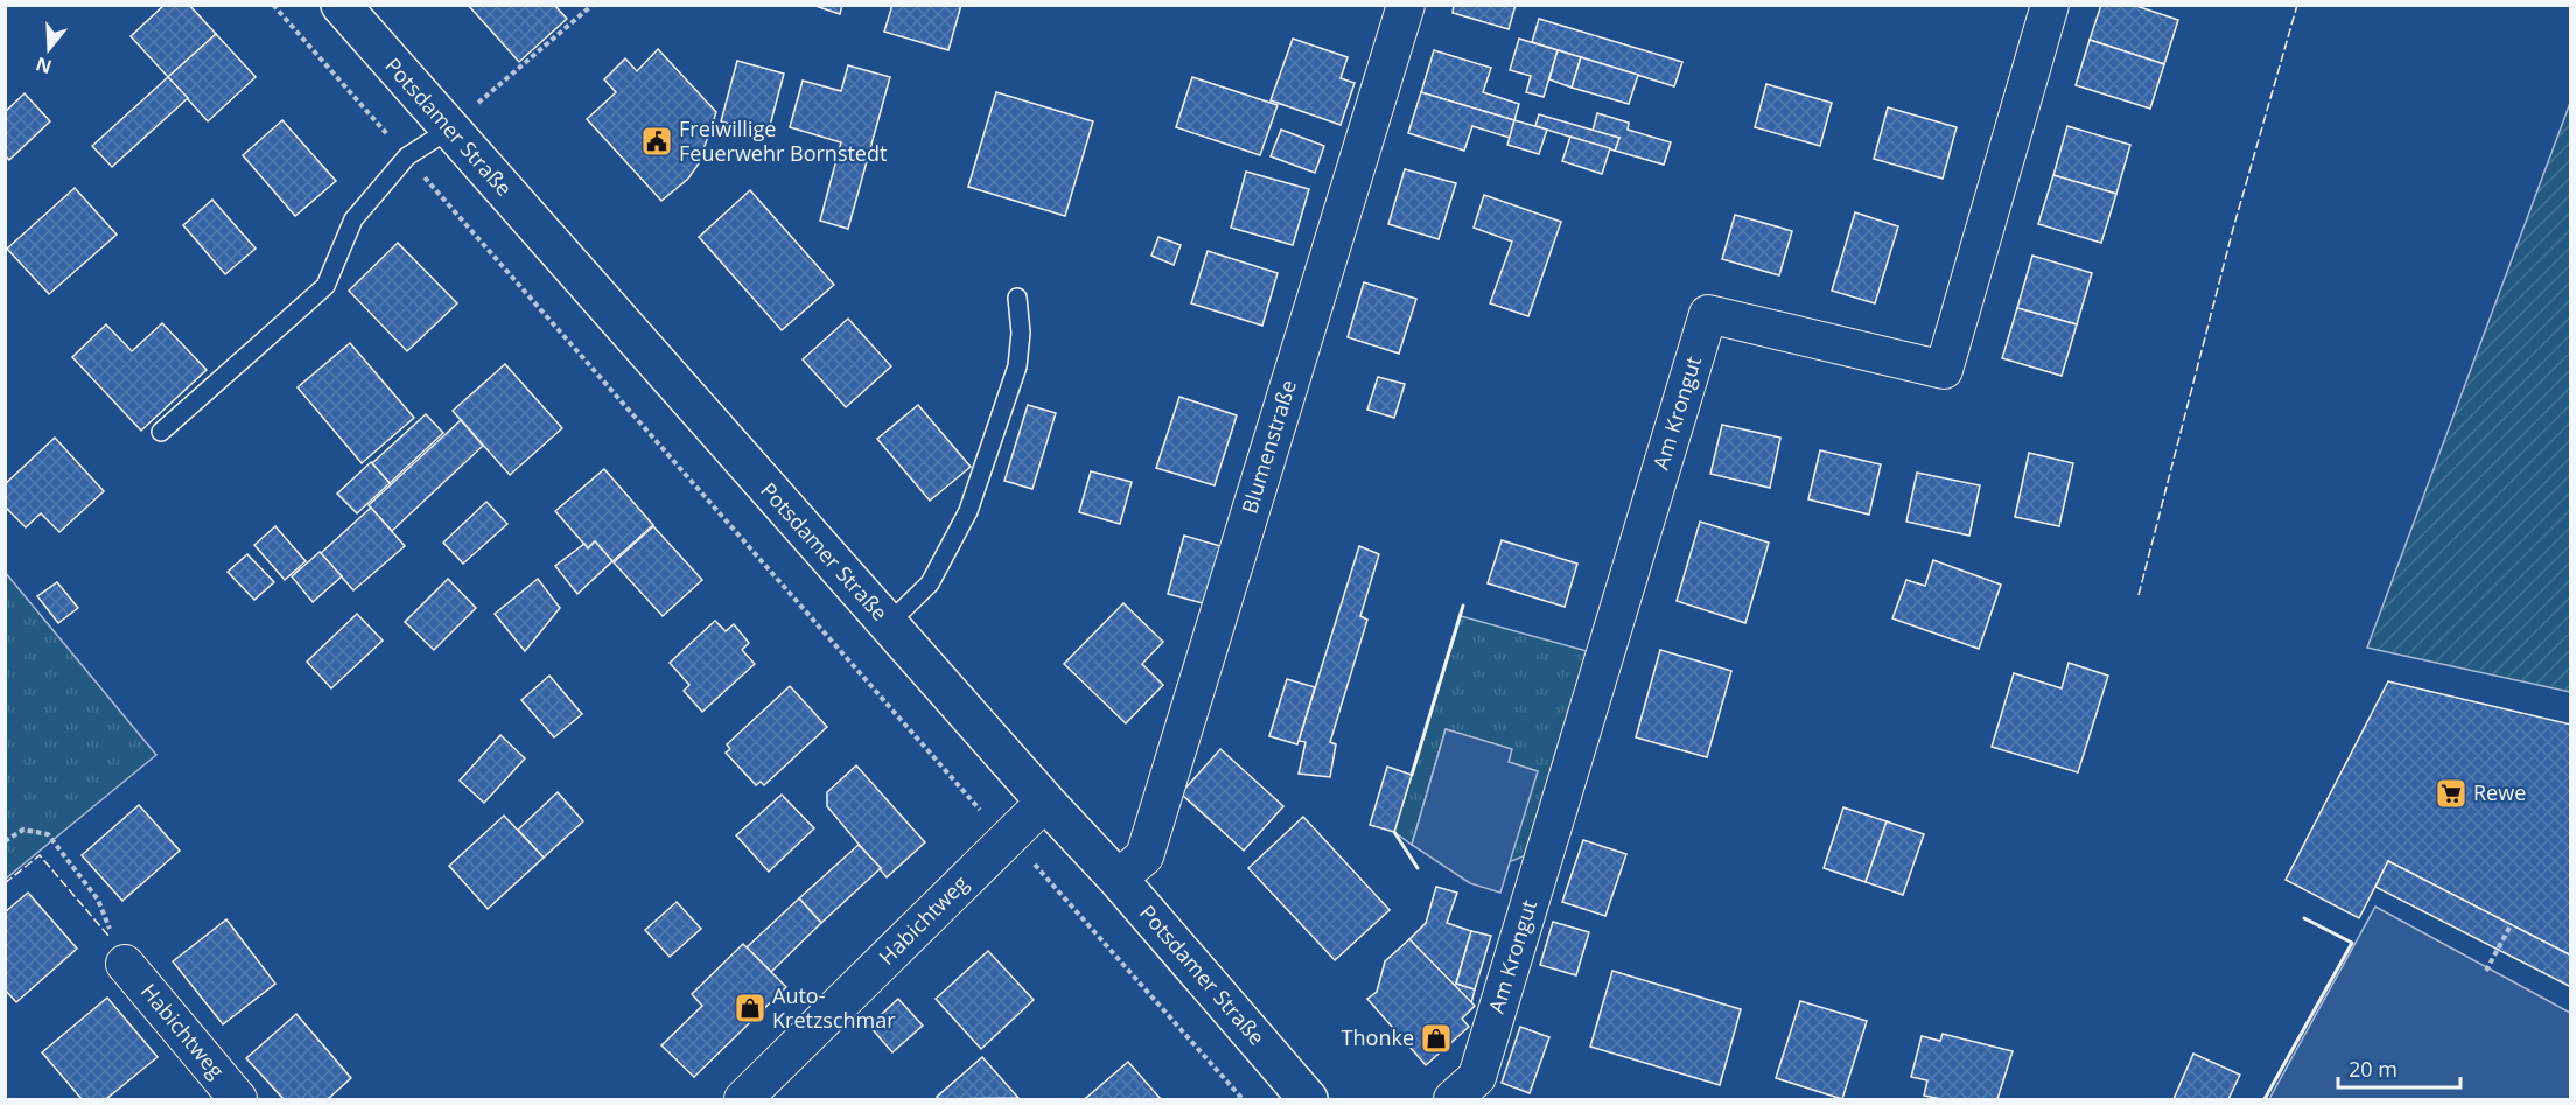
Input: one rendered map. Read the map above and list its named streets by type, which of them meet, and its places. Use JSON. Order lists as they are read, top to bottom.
{
  "streets": {
    "main road": ["Potsdamer Straße"],
    "street": ["Am Krongut", "Blumenstraße", "Habichtweg"]
  },
  "crossings": [
    ["Potsdamer Straße", "Blumenstraße"],
    ["Potsdamer Straße", "Habichtweg"]
  ],
  "places": {
    "public building": ["Freiwillige Feuerwehr Bornstedt"],
    "supermarket": ["Rewe"],
    "shop": ["Auto- Kretzschmar", "Thonke"]
  },
  "scale_bar": "20 m",
  "north": "bottom"
}
